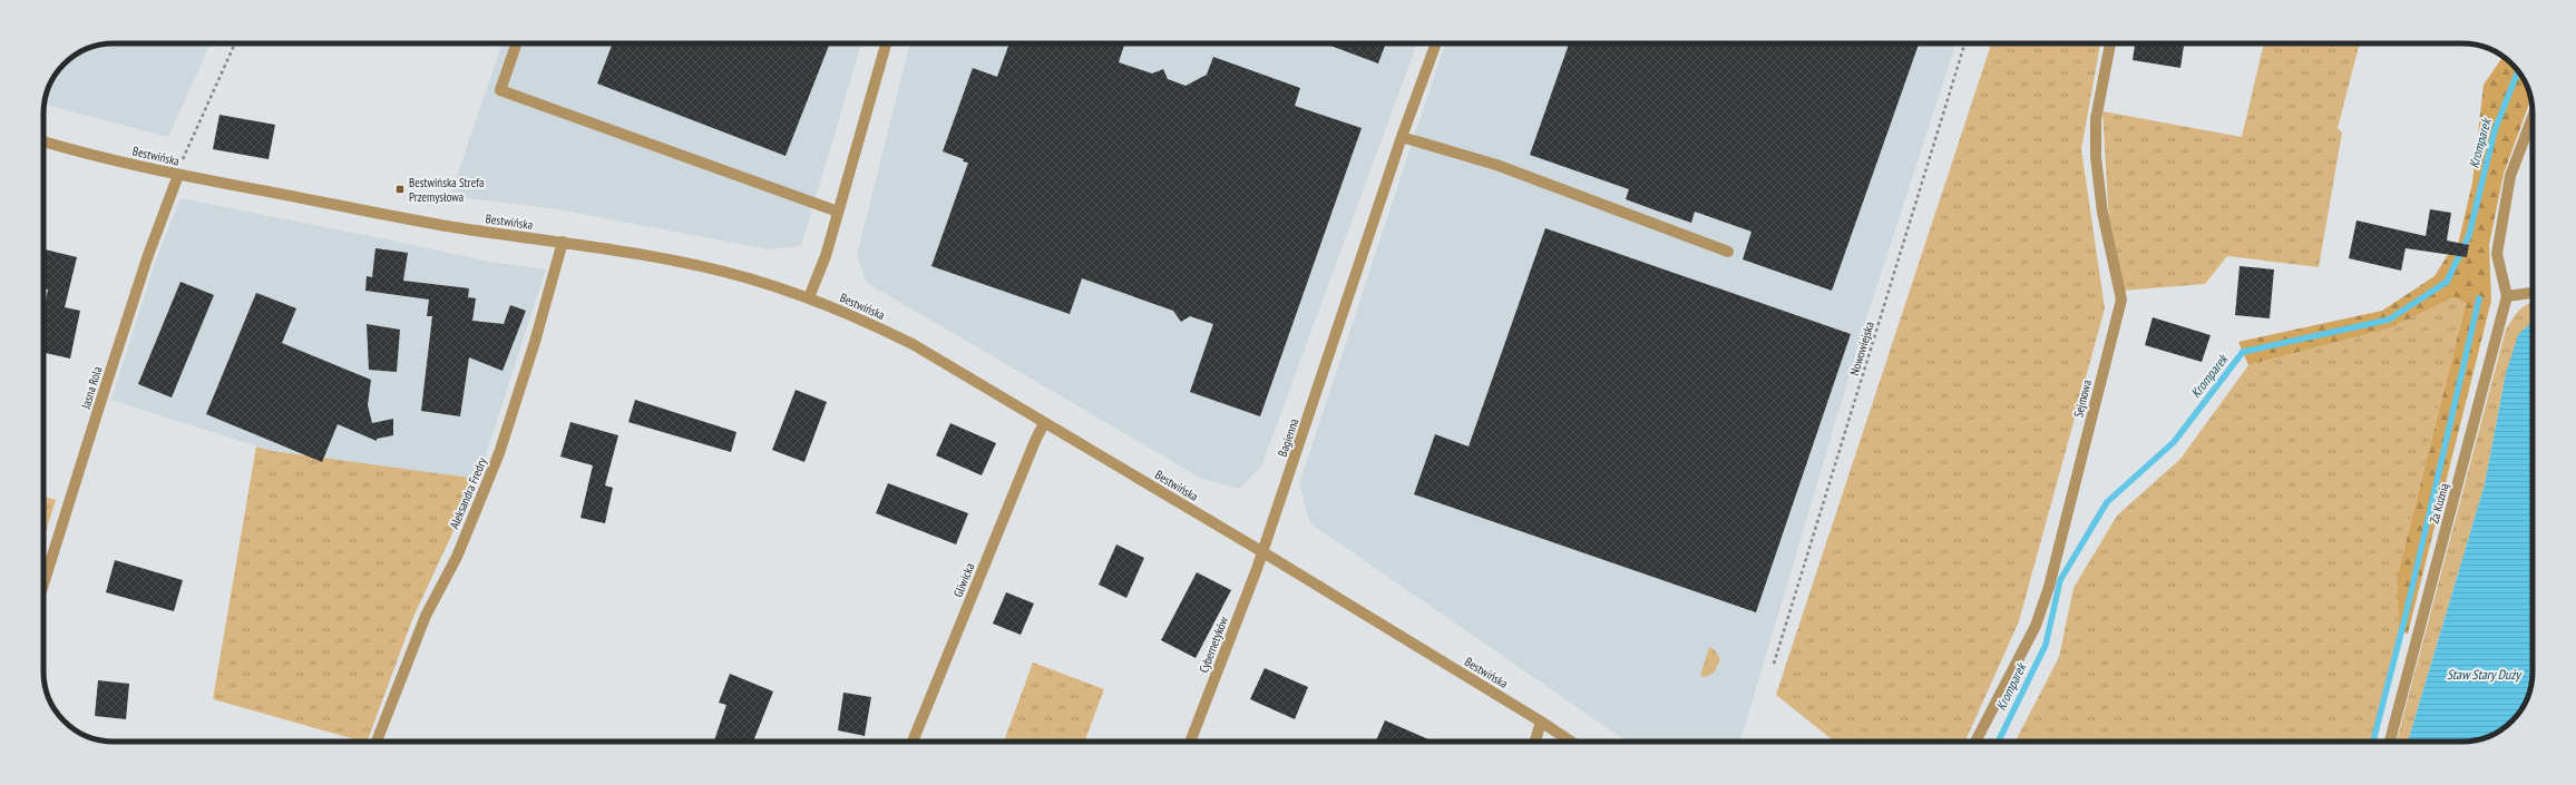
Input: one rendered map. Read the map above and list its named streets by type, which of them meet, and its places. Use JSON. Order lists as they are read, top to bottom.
{
  "streets": {
    "street": [
      "Bestwińska",
      "Jasna Rola",
      "Sejmowa",
      "Bagienna",
      "Aleksandra Fredry",
      "Za Kuźnią",
      "Gliwicka",
      "Cybernetyków"
    ],
    "path": ["Nowowiejska"]
  },
  "crossings": [
    ["Bestwińska", "Jasna Rola"],
    ["Bestwińska", "Bagienna"],
    ["Bestwińska", "Aleksandra Fredry"],
    ["Bestwińska", "Gliwicka"],
    ["Bestwińska", "Cybernetyków"],
    ["Bagienna", "Cybernetyków"]
  ],
  "water": ["Kromparek", "Staw Stary Duży"],
  "places": {
    "transit": ["Bestwińska Strefa Przemysłowa"]
  }
}
